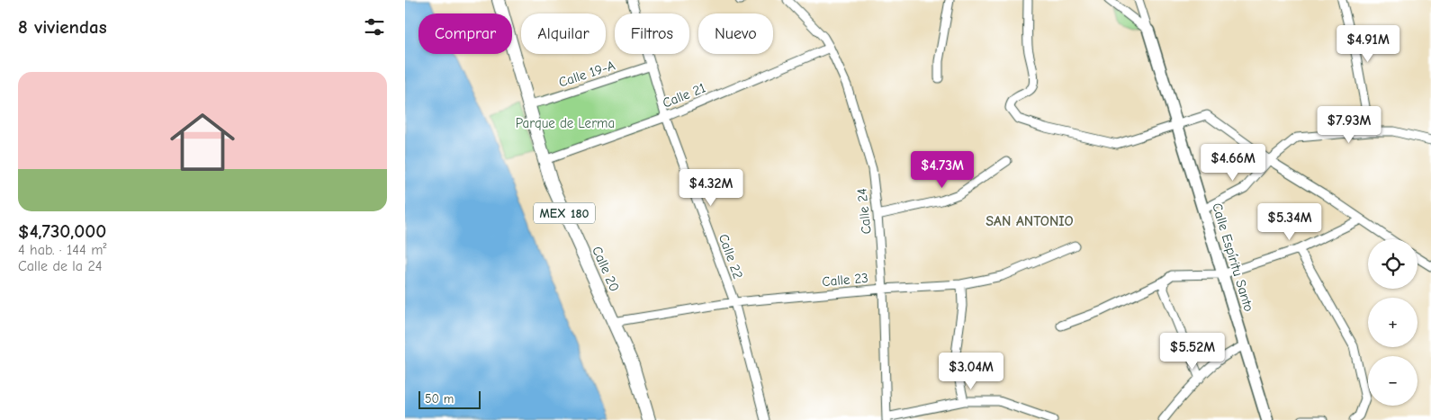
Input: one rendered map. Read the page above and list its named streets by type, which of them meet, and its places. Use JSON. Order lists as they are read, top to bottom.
{
  "streets": {
    "main road": ["MEX 180", "Calle 20"],
    "street": [
      "Calle 19-A",
      "Calle 21",
      "Calle 24",
      "Calle 22",
      "Calle Espíritu Santo",
      "Calle 23"
    ]
  },
  "crossings": [
    ["Calle 19-A", "Calle 22"],
    ["Calle 19-A", "Calle 20"],
    ["Calle 21", "Calle 24"],
    ["Calle 21", "Calle 22"],
    ["Calle 21", "Calle 20"],
    ["Calle 24", "Calle 23"],
    ["Calle 22", "Calle 23"],
    ["Calle 20", "Calle 23"]
  ],
  "districts": ["SAN ANTONIO"],
  "parks": ["Parque de Lerma"],
  "scale_bar": "50 m",
  "page": {
    "heading": "8 viviendas",
    "chip": [
      "Comprar",
      "Alquilar",
      "Filtros",
      "Nuevo"
    ],
    "price": [
      "$4.91M",
      "$7.93M",
      "$4.66M",
      "$4.73M",
      "$4.32M",
      "$5.34M",
      "$5.52M",
      "$3.04M"
    ],
    "list": [
      {
        "name": "$4,730,000",
        "note": "4 hab. · 144 m² · Calle de la 24"
      }
    ],
    "map_buttons": ["+", "−"],
    "scale": "50 m"
  }
}
